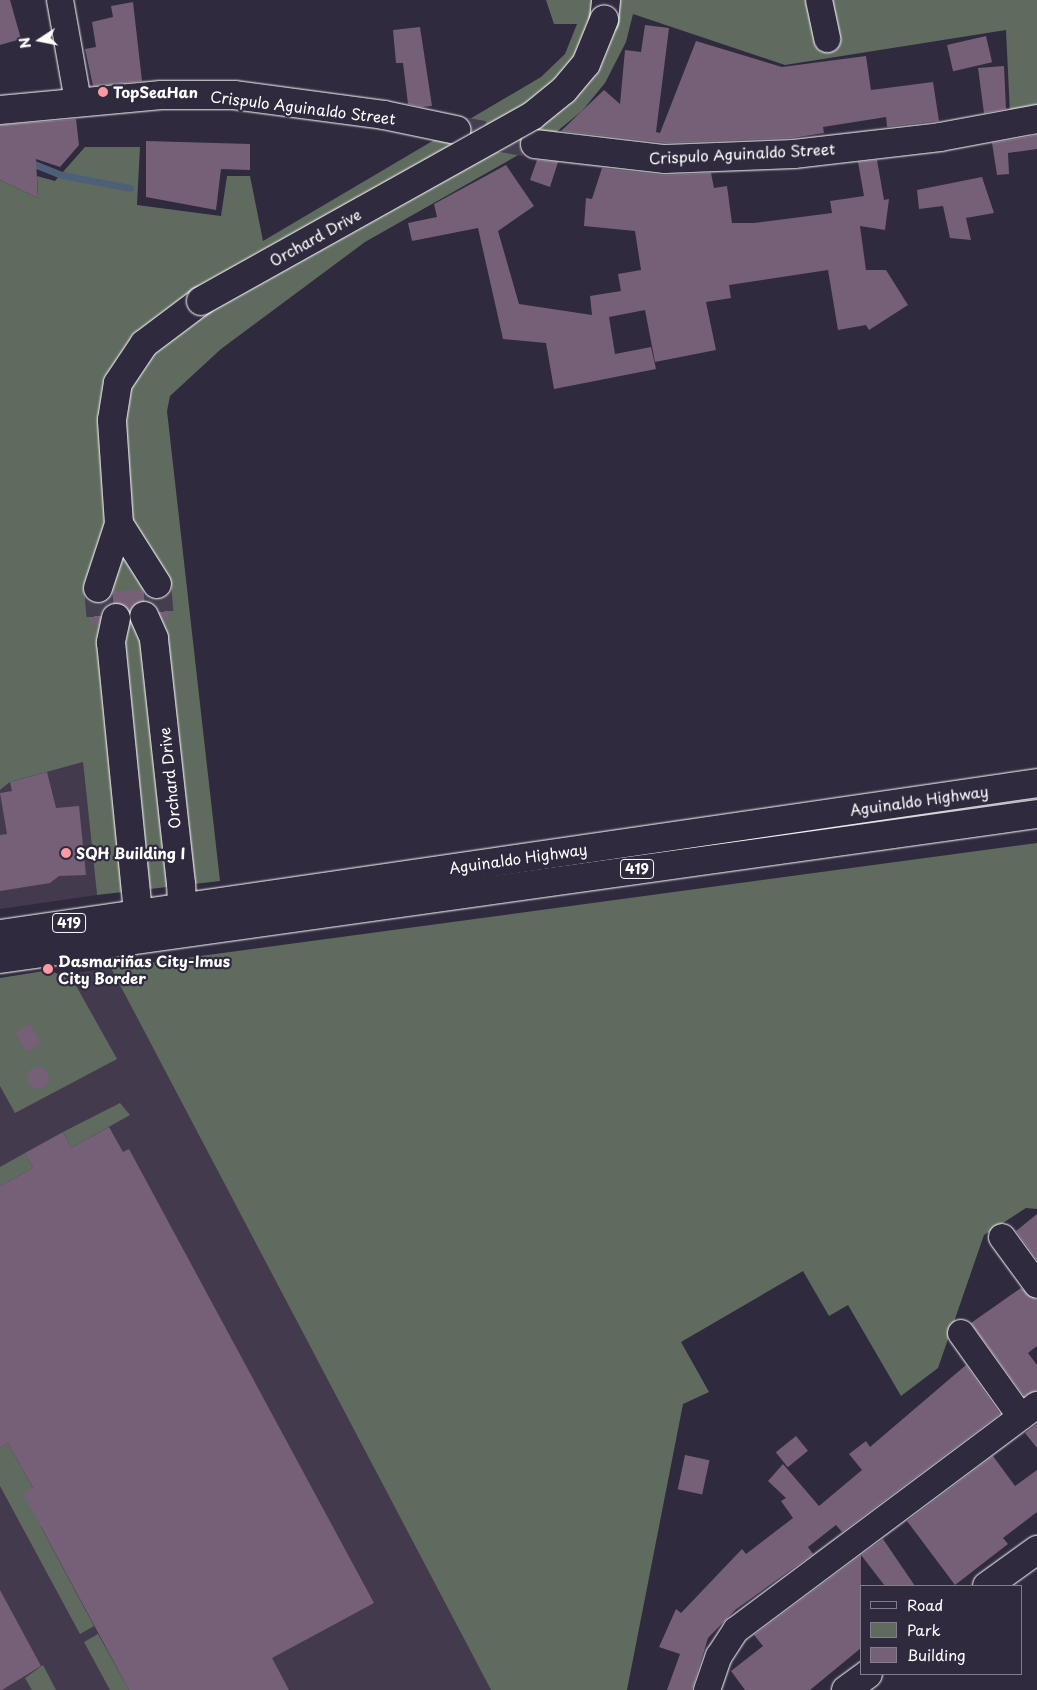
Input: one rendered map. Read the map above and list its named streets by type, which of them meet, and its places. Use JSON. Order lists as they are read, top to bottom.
{
  "streets": {
    "main road": [
      "Crispulo Aguinaldo Street",
      "Orchard Drive",
      "Aguinaldo Highway",
      "419"
    ]
  },
  "crossings": [
    ["Orchard Drive", "Aguinaldo Highway"]
  ],
  "places": ["TopSeaHan", "SQH Building I", "Dasmariñas City-Imus City Border"],
  "legend": ["Road", "Park", "Building"],
  "north": "left"
}
